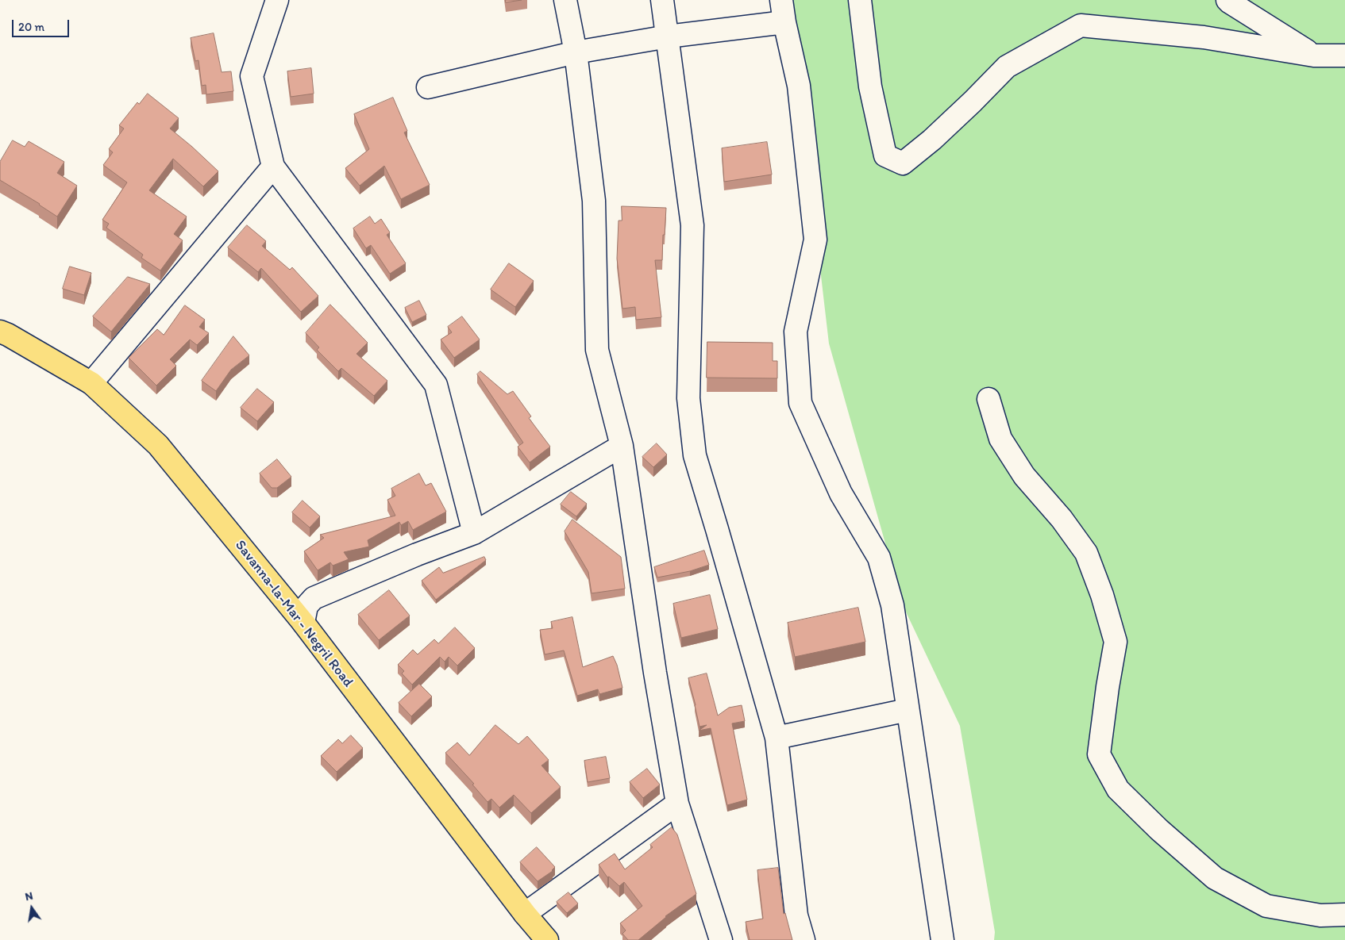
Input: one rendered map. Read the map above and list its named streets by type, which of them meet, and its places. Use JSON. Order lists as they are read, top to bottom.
{
  "streets": {
    "main road": ["Savanna-la-Mar - Negril Road"]
  },
  "scale_bar": "20 m",
  "north": "top"
}
